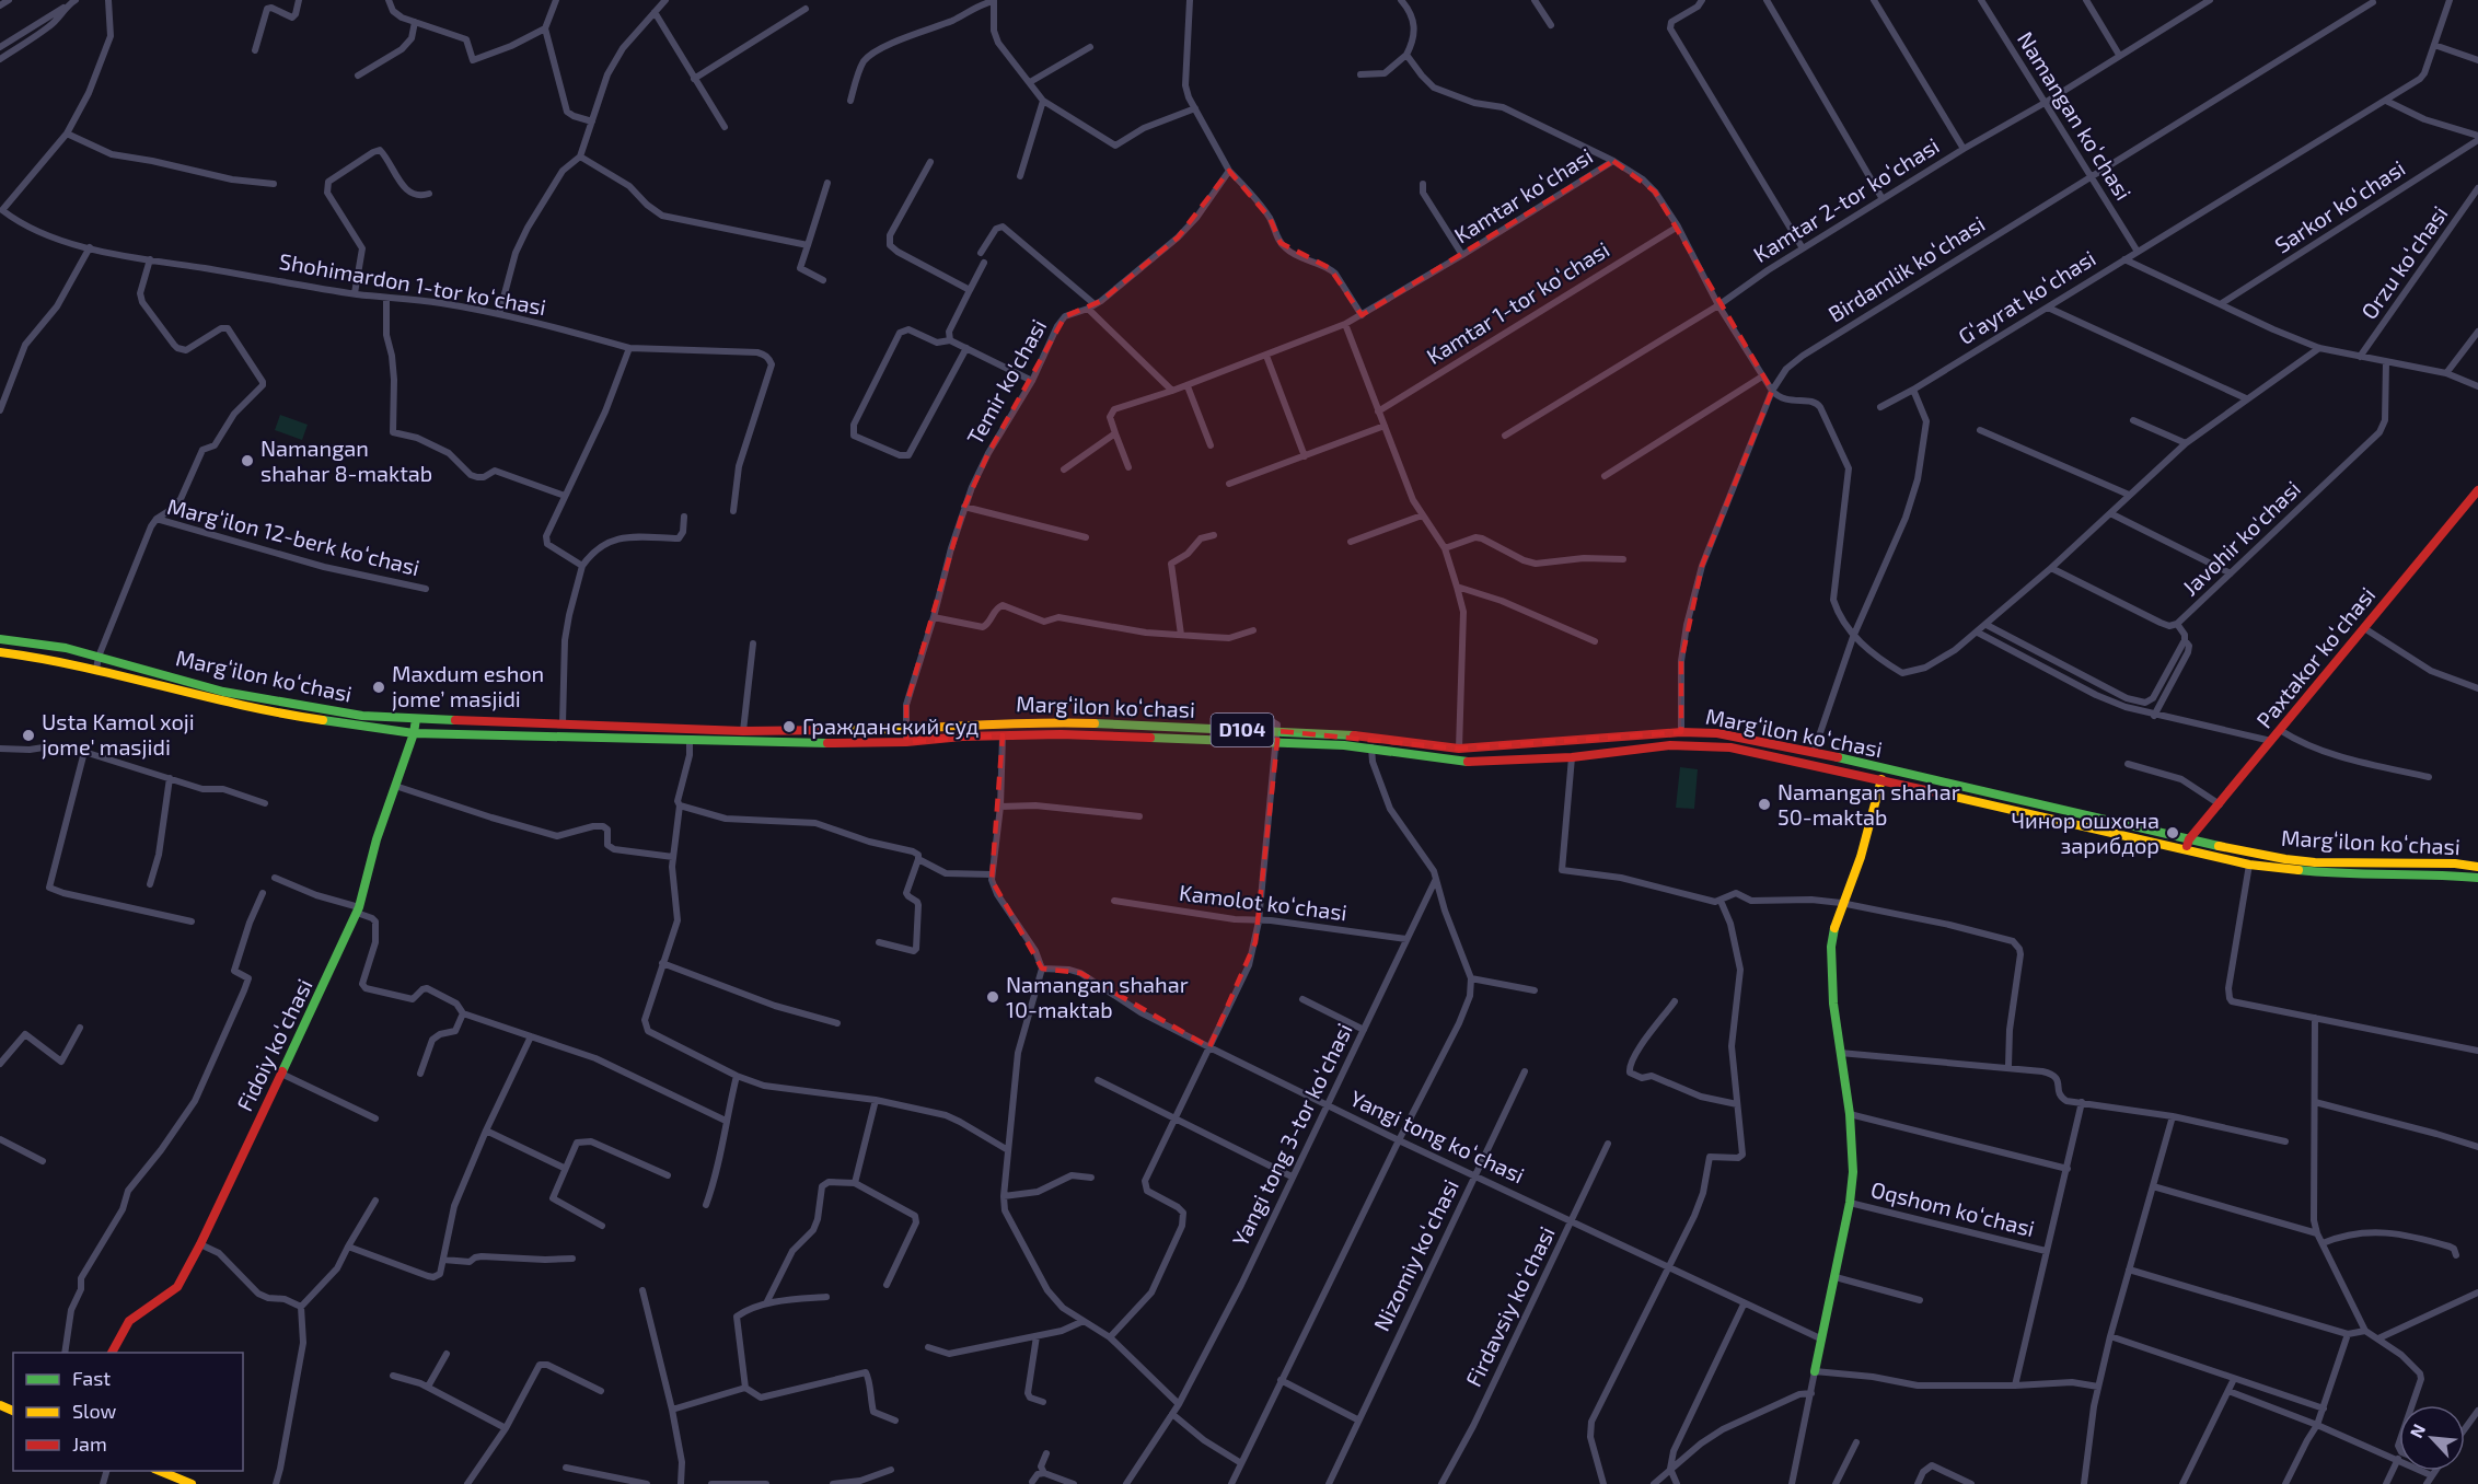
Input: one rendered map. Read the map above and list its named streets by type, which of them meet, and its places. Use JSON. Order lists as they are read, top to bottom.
{
  "streets": {
    "main road": [
      "Paxtakor koʻchasi",
      "Margʻilon koʻchasi",
      "D104",
      "Fidoiy koʻchasi"
    ],
    "street": [
      "Namangan koʻchasi",
      "Kamtar koʻchasi",
      "Kamtar 2-tor koʻchasi",
      "Sarkor koʻchasi",
      "Orzu koʻchasi",
      "Birdamlik koʻchasi",
      "Shohimardon 1-tor koʻchasi",
      "Gʻayrat koʻchasi",
      "Kamtar 1-tor koʻchasi",
      "Temir ko'chasi",
      "Margʻilon 12-berk koʻchasi",
      "Javohir ko'chasi",
      "Kamolot koʻchasi",
      "Yangi tong 3-tor koʻchasi",
      "Yangi tong koʻchasi",
      "Oqshom koʻchasi",
      "Nizomiy koʻchasi",
      "Firdavsiy koʻchasi"
    ]
  },
  "crossings": [
    ["Namangan koʻchasi", "Kamtar 2-tor koʻchasi"],
    ["Namangan koʻchasi", "Birdamlik koʻchasi"],
    ["Namangan koʻchasi", "Gʻayrat koʻchasi"],
    ["Kamtar koʻchasi", "Kamtar 2-tor koʻchasi"],
    ["Kamtar koʻchasi", "Birdamlik koʻchasi"],
    ["Kamtar koʻchasi", "Kamtar 1-tor koʻchasi"],
    ["Birdamlik koʻchasi", "Margʻilon koʻchasi"],
    ["Temir ko'chasi", "Margʻilon koʻchasi"],
    ["Margʻilon 12-berk koʻchasi", "Margʻilon koʻchasi"],
    ["Paxtakor koʻchasi", "Margʻilon koʻchasi"],
    ["Margʻilon koʻchasi", "Fidoiy koʻchasi"],
    ["Kamolot koʻchasi", "Yangi tong 3-tor koʻchasi"],
    ["Yangi tong 3-tor koʻchasi", "Yangi tong koʻchasi"],
    ["Yangi tong koʻchasi", "Nizomiy koʻchasi"],
    ["Yangi tong koʻchasi", "Firdavsiy koʻchasi"]
  ],
  "places": [
    "Namangan shahar 8-maktab",
    "Maxdum eshon jome’ masjidi",
    "Гражданский суд",
    "Usta Kamol xoji jome' masjidi",
    "Namangan shahar 50-maktab",
    "Чинор ошхона зарибдор",
    "Namangan shahar 10-maktab"
  ],
  "legend": ["Fast", "Slow", "Jam"],
  "north": "top left"
}
